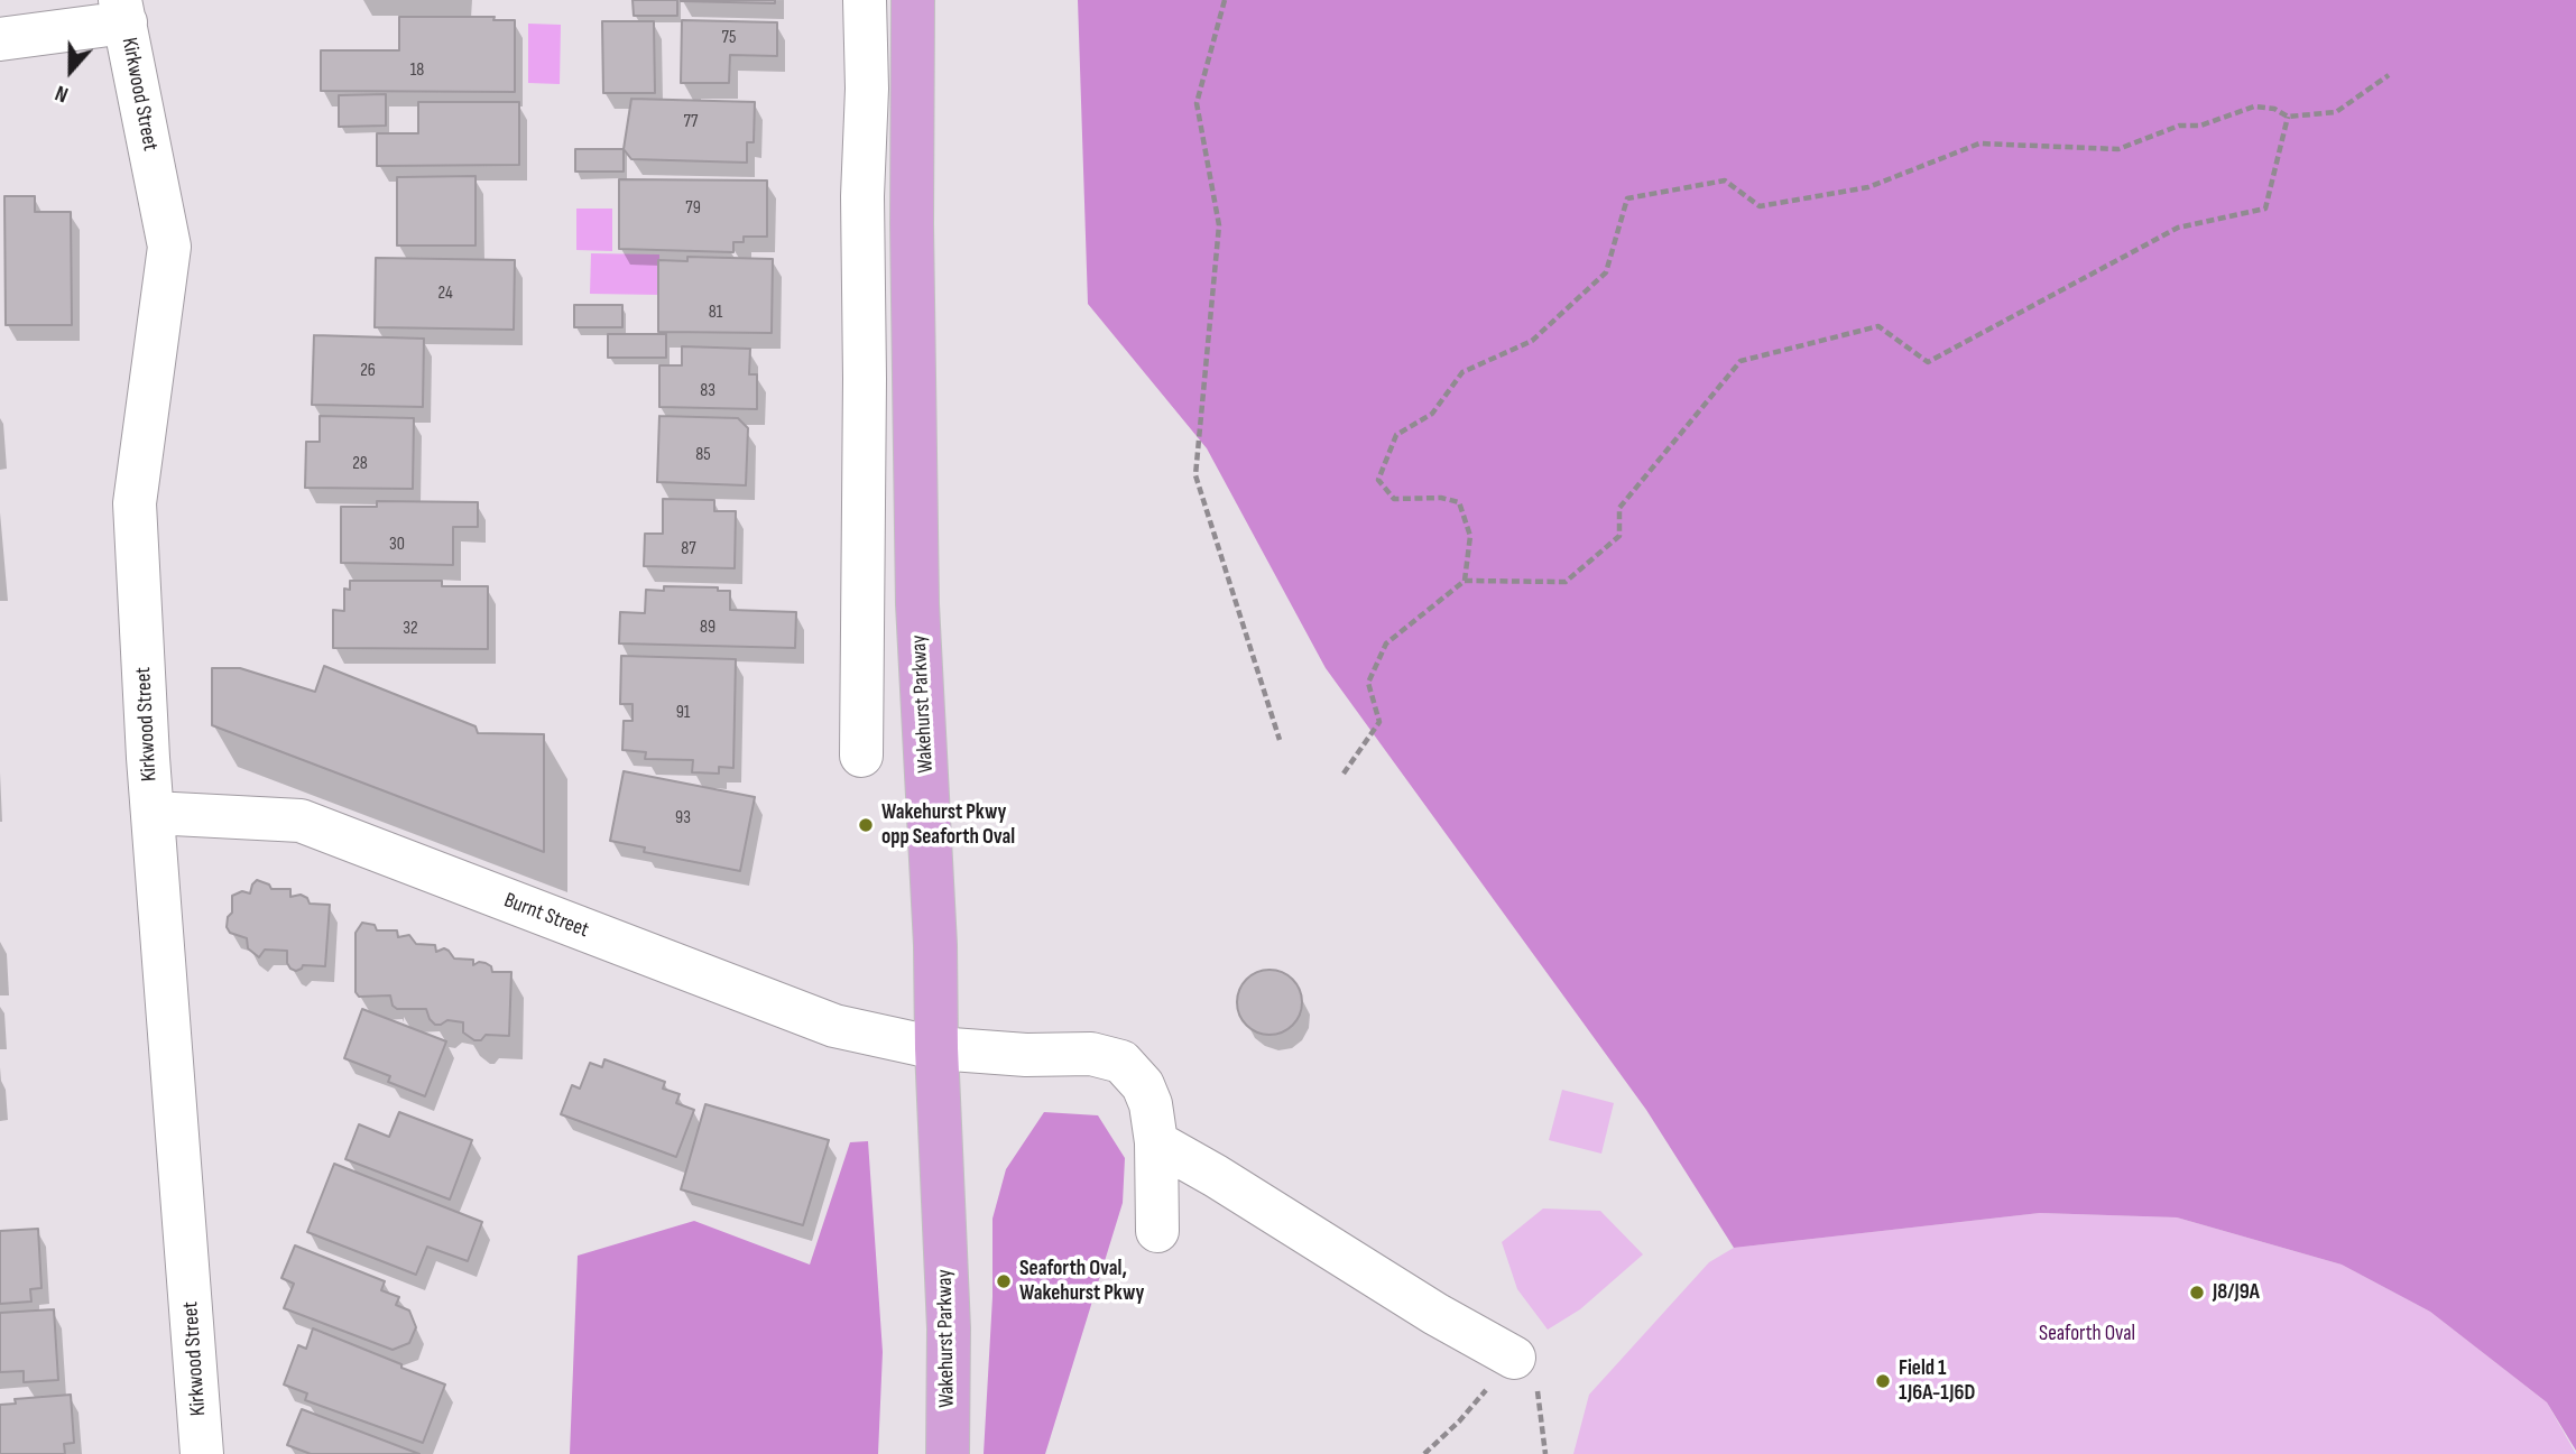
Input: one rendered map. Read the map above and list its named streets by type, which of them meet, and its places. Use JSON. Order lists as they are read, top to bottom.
{
  "streets": {
    "main road": ["Wakehurst Parkway"],
    "street": ["Kirkwood Street", "Burnt Street"]
  },
  "crossings": [
    ["Kirkwood Street", "Burnt Street"],
    ["Wakehurst Parkway", "Burnt Street"]
  ],
  "parks": ["Seaforth Oval"],
  "places": [
    "Wakehurst Pkwy opp Seaforth Oval",
    "Seaforth Oval, Wakehurst Pkwy",
    "J8/J9A",
    "Field 1 1J6A-1J6D"
  ],
  "house_numbers": [
    "75",
    "18",
    "77",
    "79",
    "24",
    "81",
    "26",
    "83",
    "85",
    "28",
    "30",
    "87",
    "89",
    "32",
    "91",
    "93"
  ],
  "north": "bottom"
}
